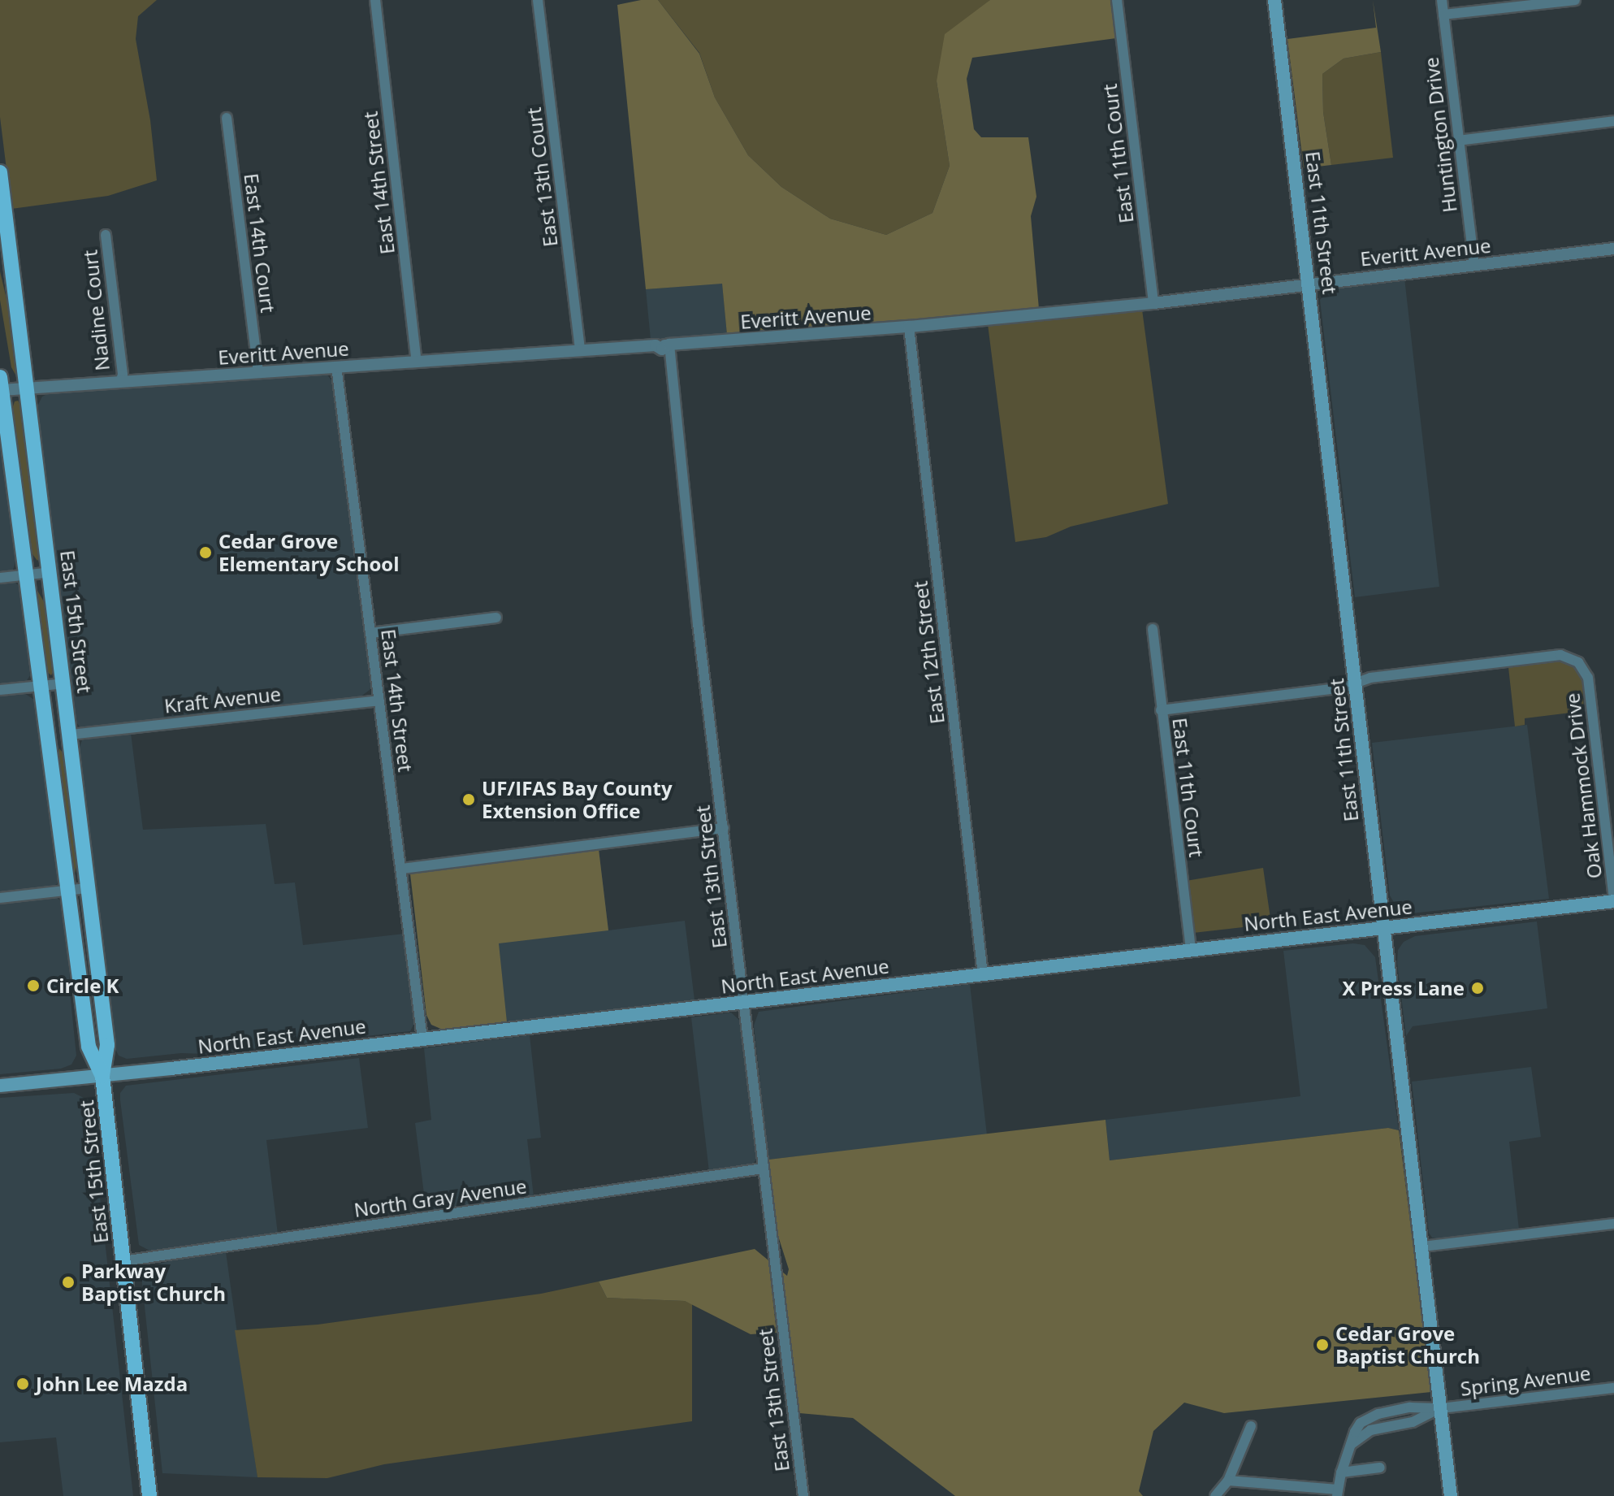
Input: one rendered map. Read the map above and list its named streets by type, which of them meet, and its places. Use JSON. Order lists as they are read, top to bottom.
{
  "streets": {
    "main road": ["East 11th Street", "East 15th Street", "North East Avenue"],
    "street": [
      "Huntington Drive",
      "East 11th Court",
      "East 13th Court",
      "East 14th Street",
      "East 14th Court",
      "Everitt Avenue",
      "Nadine Court",
      "East 12th Street",
      "Kraft Avenue",
      "Oak Hammock Drive",
      "East 13th Street",
      "North Gray Avenue",
      "Spring Avenue"
    ]
  },
  "crossings": [
    ["Huntington Drive", "Everitt Avenue"],
    ["East 11th Court", "Everitt Avenue"],
    ["East 11th Court", "Oak Hammock Drive"],
    ["East 11th Court", "North East Avenue"],
    ["East 13th Court", "Everitt Avenue"],
    ["East 14th Street", "Everitt Avenue"],
    ["East 14th Street", "Kraft Avenue"],
    ["East 14th Street", "North East Avenue"],
    ["East 11th Street", "Everitt Avenue"],
    ["East 11th Street", "Oak Hammock Drive"],
    ["East 11th Street", "North East Avenue"],
    ["East 11th Street", "Spring Avenue"],
    ["East 14th Court", "Everitt Avenue"],
    ["Everitt Avenue", "Nadine Court"],
    ["Everitt Avenue", "East 15th Street"],
    ["Everitt Avenue", "East 12th Street"],
    ["Everitt Avenue", "East 13th Street"],
    ["East 15th Street", "Kraft Avenue"],
    ["East 15th Street", "North East Avenue"],
    ["East 15th Street", "North Gray Avenue"],
    ["East 12th Street", "North East Avenue"],
    ["Oak Hammock Drive", "North East Avenue"],
    ["East 13th Street", "North East Avenue"],
    ["East 13th Street", "North Gray Avenue"]
  ],
  "places": [
    "Cedar Grove Elementary School",
    "UF/IFAS Bay County Extension Office",
    "Circle K",
    "X Press Lane",
    "Parkway Baptist Church",
    "Cedar Grove Baptist Church",
    "John Lee Mazda"
  ]
}
